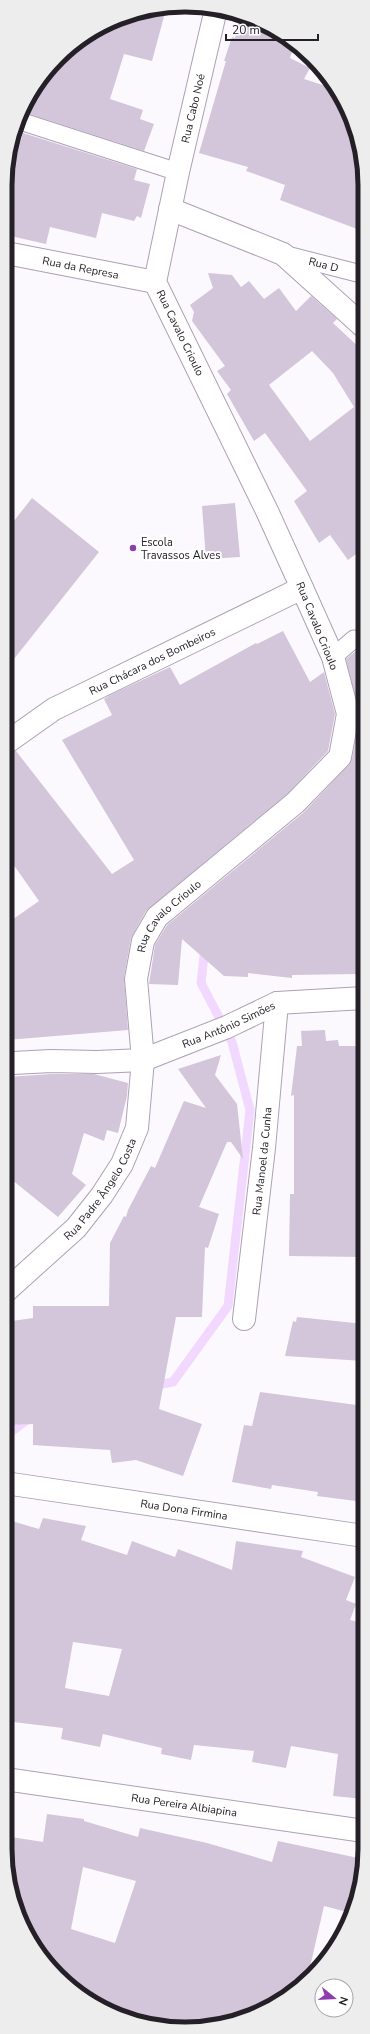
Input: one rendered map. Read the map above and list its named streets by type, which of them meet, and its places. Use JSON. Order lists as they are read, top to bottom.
{
  "streets": {
    "street": [
      "Rua Cabo Noé",
      "Rua da Represa",
      "Rua Cavalo Crioulo",
      "Rua Chácara dos Bombeiros",
      "Rua Antônio Simões",
      "Rua Manoel da Cunha",
      "Rua Padre Ângelo Costa",
      "Rua Dona Firmina",
      "Rua Pereira Albiapina"
    ],
    "lane": ["Rua D"]
  },
  "crossings": [
    ["Rua Cabo Noé", "Rua Cavalo Crioulo"],
    ["Rua da Represa", "Rua Cavalo Crioulo"],
    ["Rua Cavalo Crioulo", "Rua Chácara dos Bombeiros"],
    ["Rua Cavalo Crioulo", "Rua Antônio Simões"],
    ["Rua Cavalo Crioulo", "Rua Padre Ângelo Costa"],
    ["Rua Antônio Simões", "Rua Manoel da Cunha"],
    ["Rua Antônio Simões", "Rua Padre Ângelo Costa"]
  ],
  "places": ["Escola Travassos Alves"],
  "scale_bar": "20 m",
  "north": "right"
}
